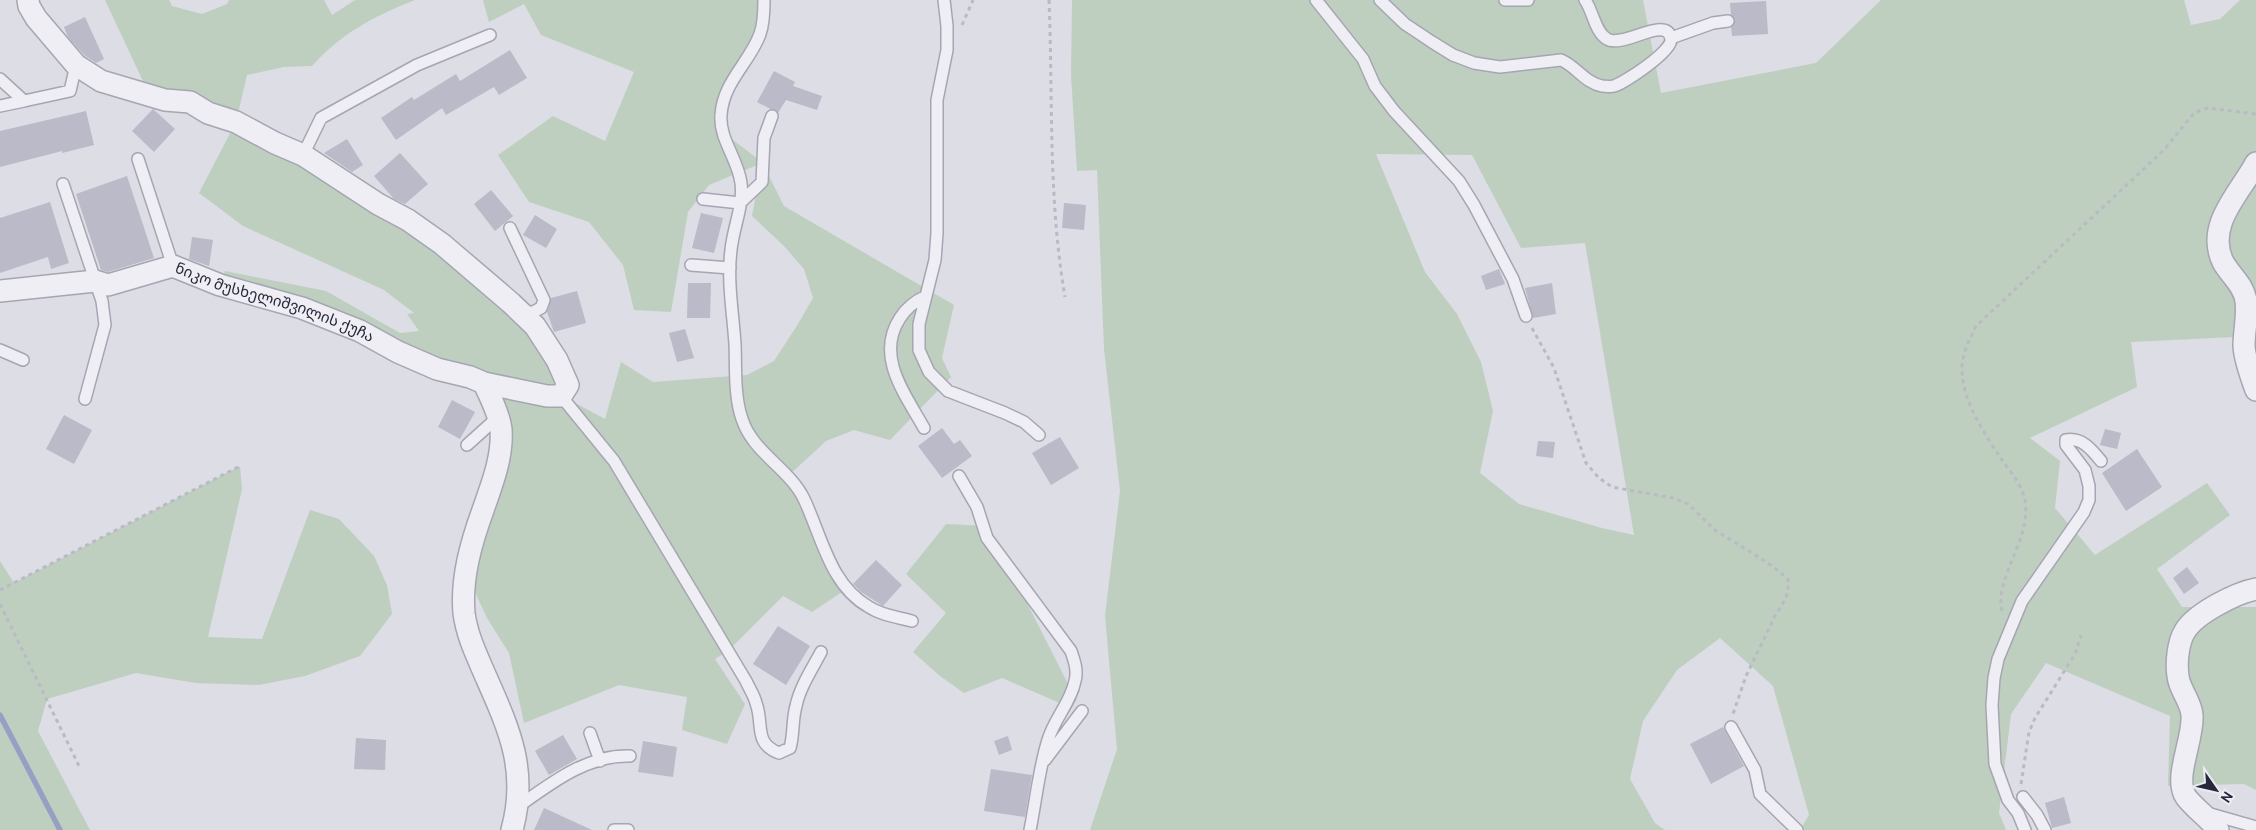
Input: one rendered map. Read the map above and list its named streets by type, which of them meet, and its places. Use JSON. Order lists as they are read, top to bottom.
{
  "streets": {
    "street": ["ნიკო მუსხელიშვილის ქუჩა"]
  },
  "north": "bottom right"
}
